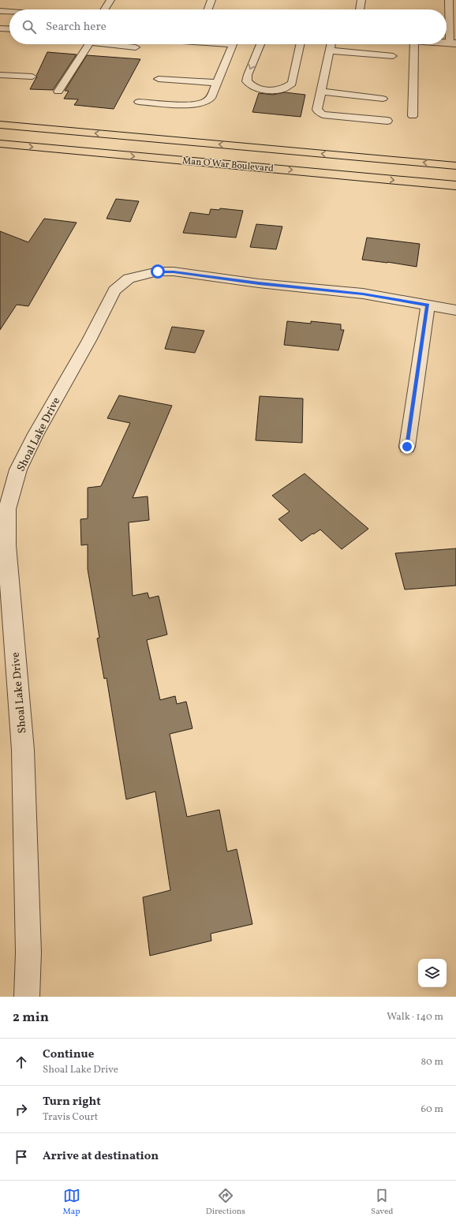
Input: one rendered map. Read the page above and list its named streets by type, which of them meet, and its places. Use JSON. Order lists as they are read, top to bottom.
{
  "streets": {
    "main road": ["Man O War Boulevard"],
    "street": ["Shoal Lake Drive"]
  },
  "page": {
    "search": "Search here",
    "heading": ["2 min", "Walk · 140 m"],
    "list": [
      ["Continue", "Shoal Lake Drive", "80 m"],
      ["Turn right", "Travis Court", "60 m"],
      "Arrive at destination"
    ],
    "nav": ["Map", "Directions", "Saved"]
  }
}
